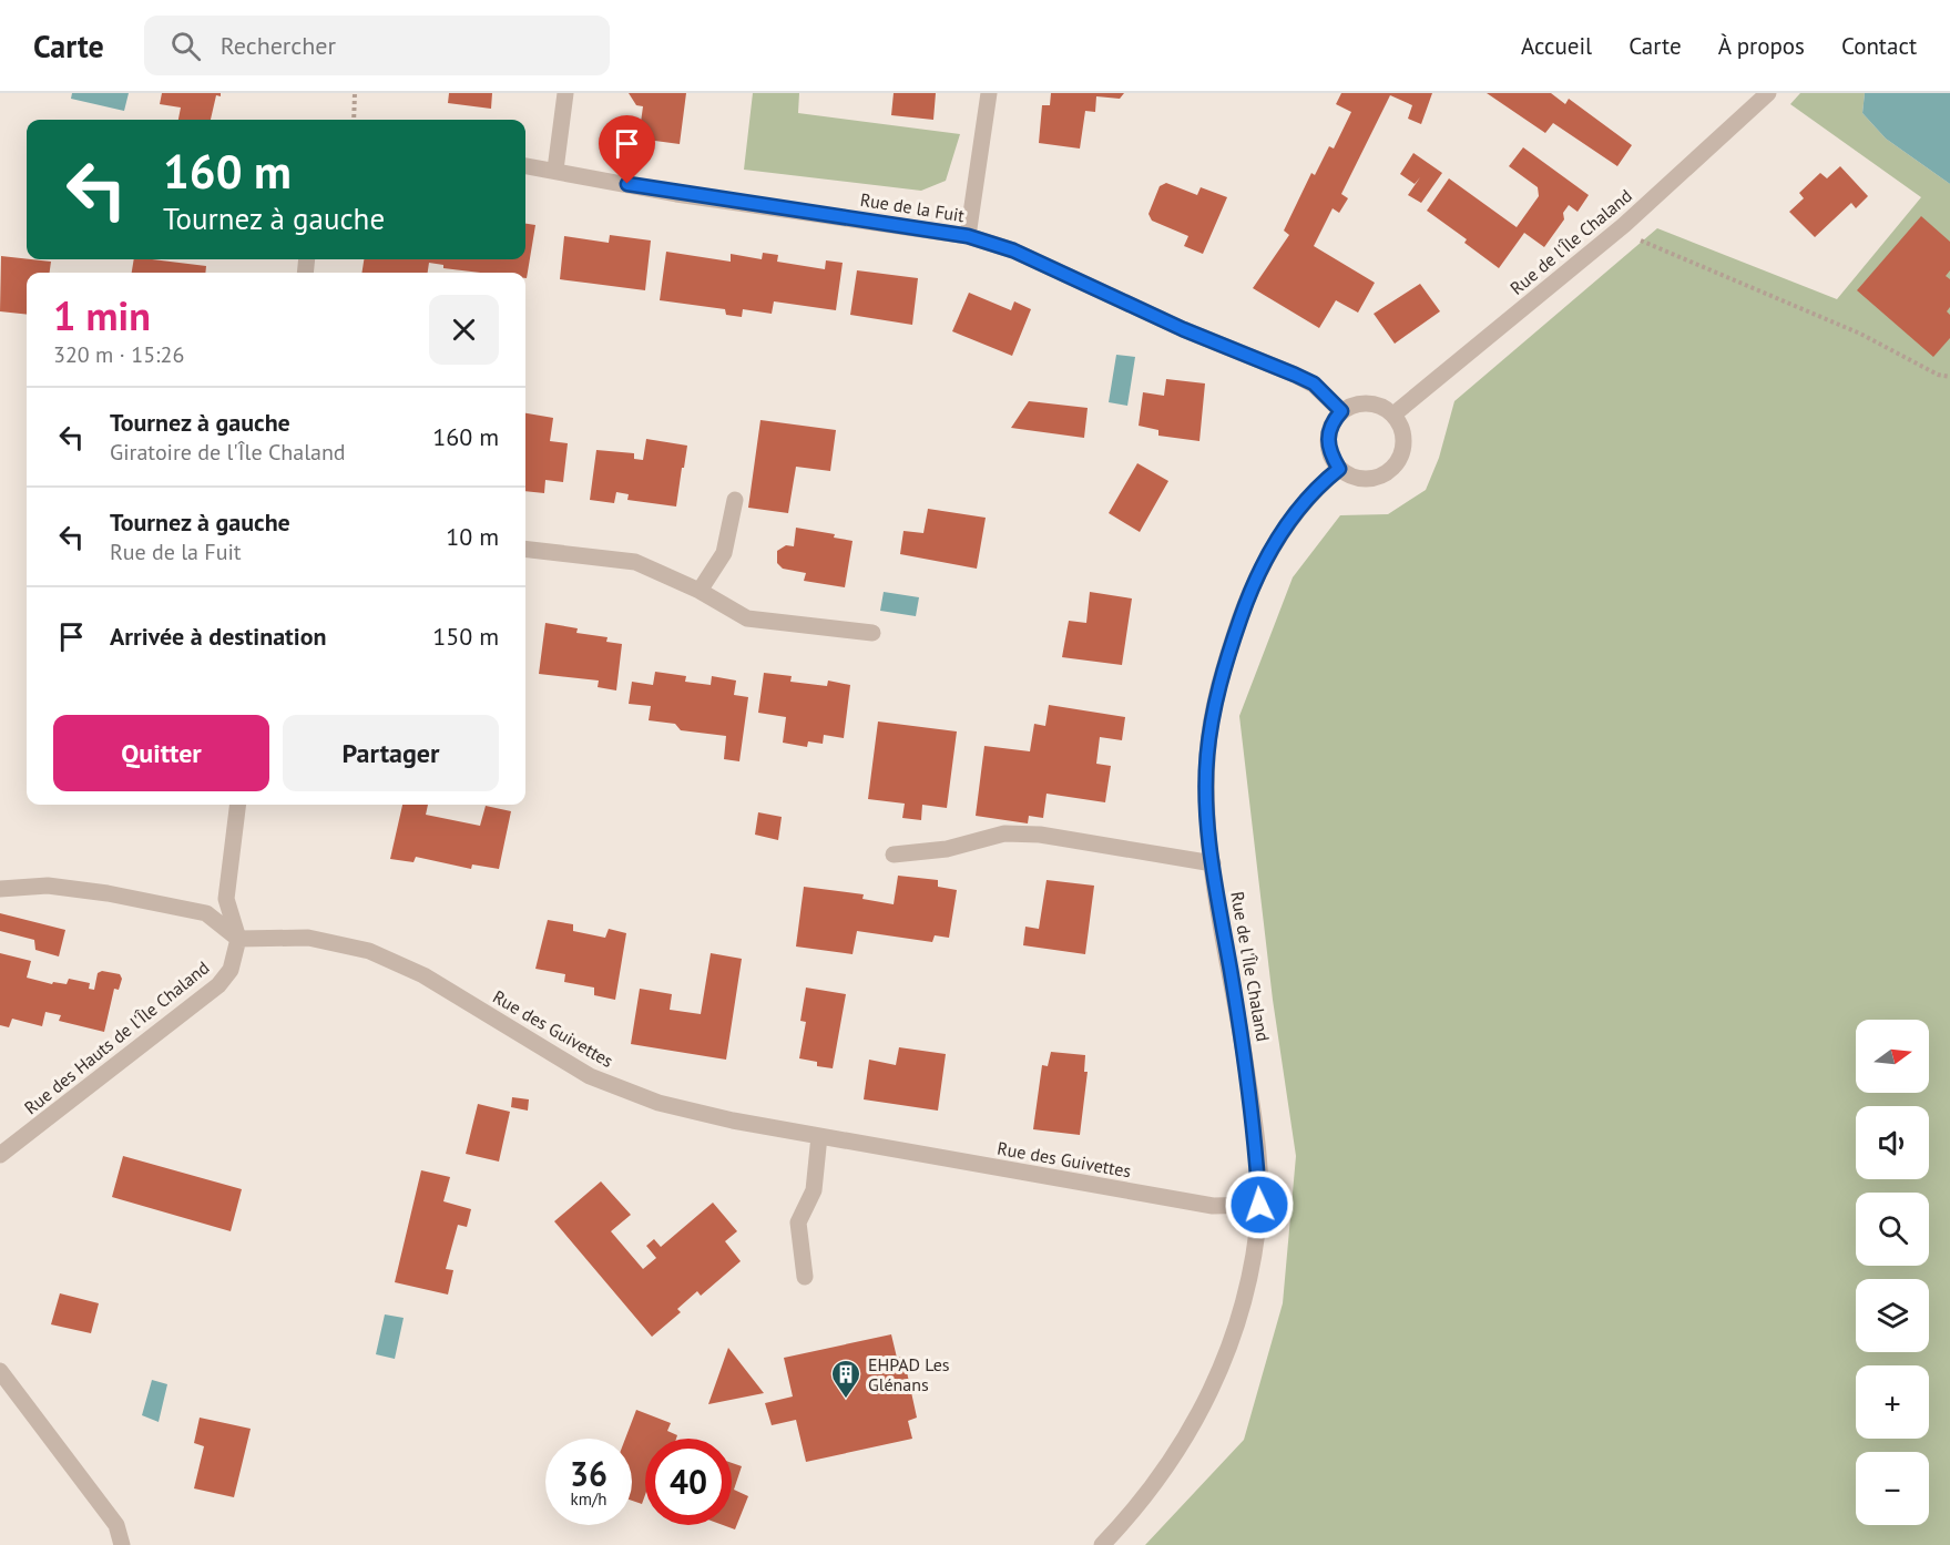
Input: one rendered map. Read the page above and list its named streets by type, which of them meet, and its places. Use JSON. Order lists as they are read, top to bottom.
{
  "streets": {
    "street": [
      "Rue de la Fuit",
      "Rue de l'Île Chaland",
      "Rue des Guivettes",
      "Rue des Hauts de l'Île Chaland"
    ]
  },
  "crossings": [
    ["Rue de la Fuit", "Rue de l'Île Chaland"],
    ["Rue de l'Île Chaland", "Rue des Guivettes"],
    ["Rue des Guivettes", "Rue des Hauts de l'Île Chaland"]
  ],
  "places": {
    "building": ["EHPAD Les Glénans"]
  },
  "north": "right",
  "page": {
    "header": "Carte",
    "search": "Rechercher",
    "nav": [
      "Accueil",
      "Carte",
      "À propos",
      "Contact"
    ],
    "turn": ["160 m", "Tournez à gauche"],
    "heading": ["1 min", "320 m · 15:26"],
    "list": [
      {
        "name": "Tournez à gauche",
        "note": "Giratoire de l'Île Chaland",
        "value": "160 m"
      },
      {
        "name": "Tournez à gauche",
        "note": "Rue de la Fuit",
        "value": "10 m"
      },
      {
        "name": "Arrivée à destination",
        "value": "150 m"
      }
    ],
    "buttons": ["Quitter", "Partager"],
    "map_buttons": ["+", "−"],
    "speed": "36 km/h",
    "limit": "40"
  }
}
